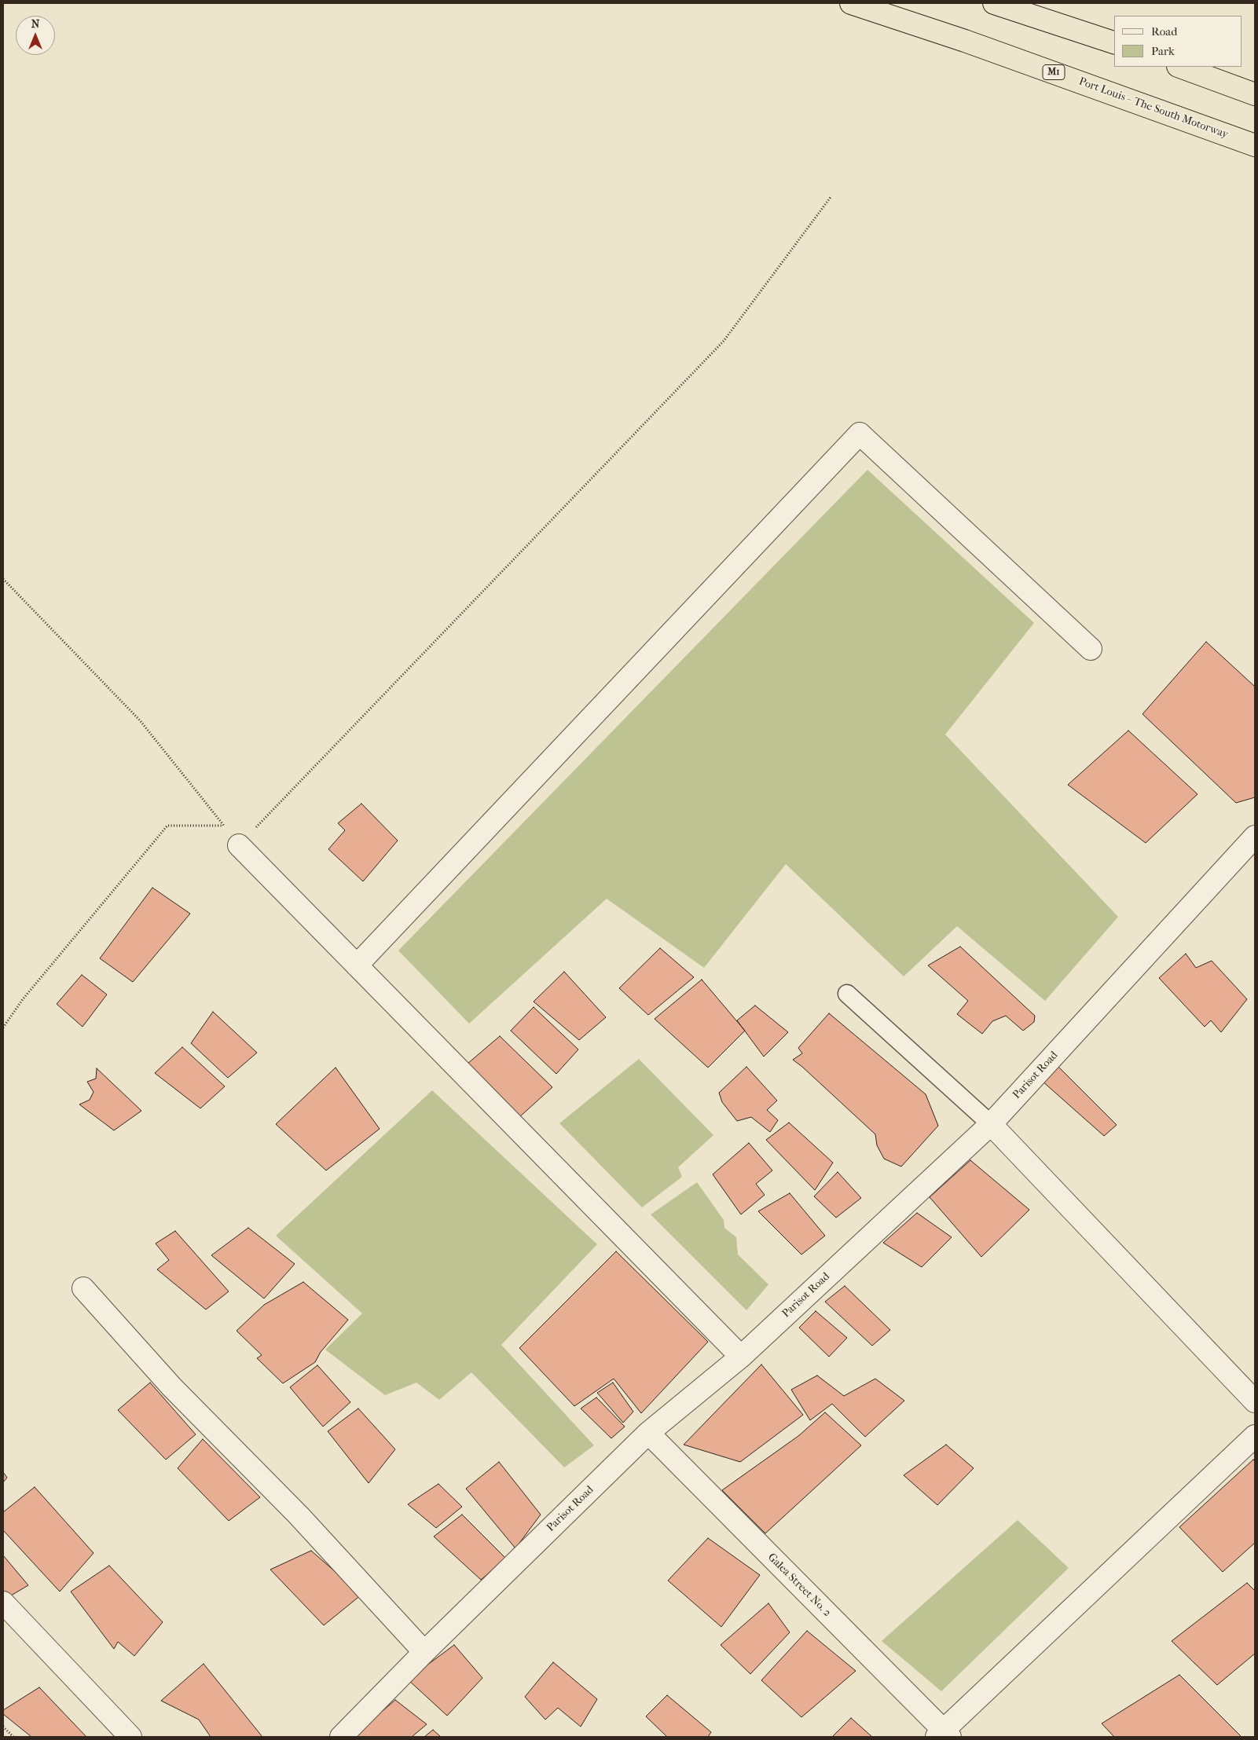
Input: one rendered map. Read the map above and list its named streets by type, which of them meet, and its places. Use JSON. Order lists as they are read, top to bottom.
{
  "streets": {
    "highway": ["M1", "Port Louis – The South Motorway"],
    "street": ["Parisot Road", "Galea Street No. 2"]
  },
  "crossings": [
    ["Parisot Road", "Galea Street No. 2"]
  ],
  "legend": ["Road", "Park"],
  "north": "top"
}
